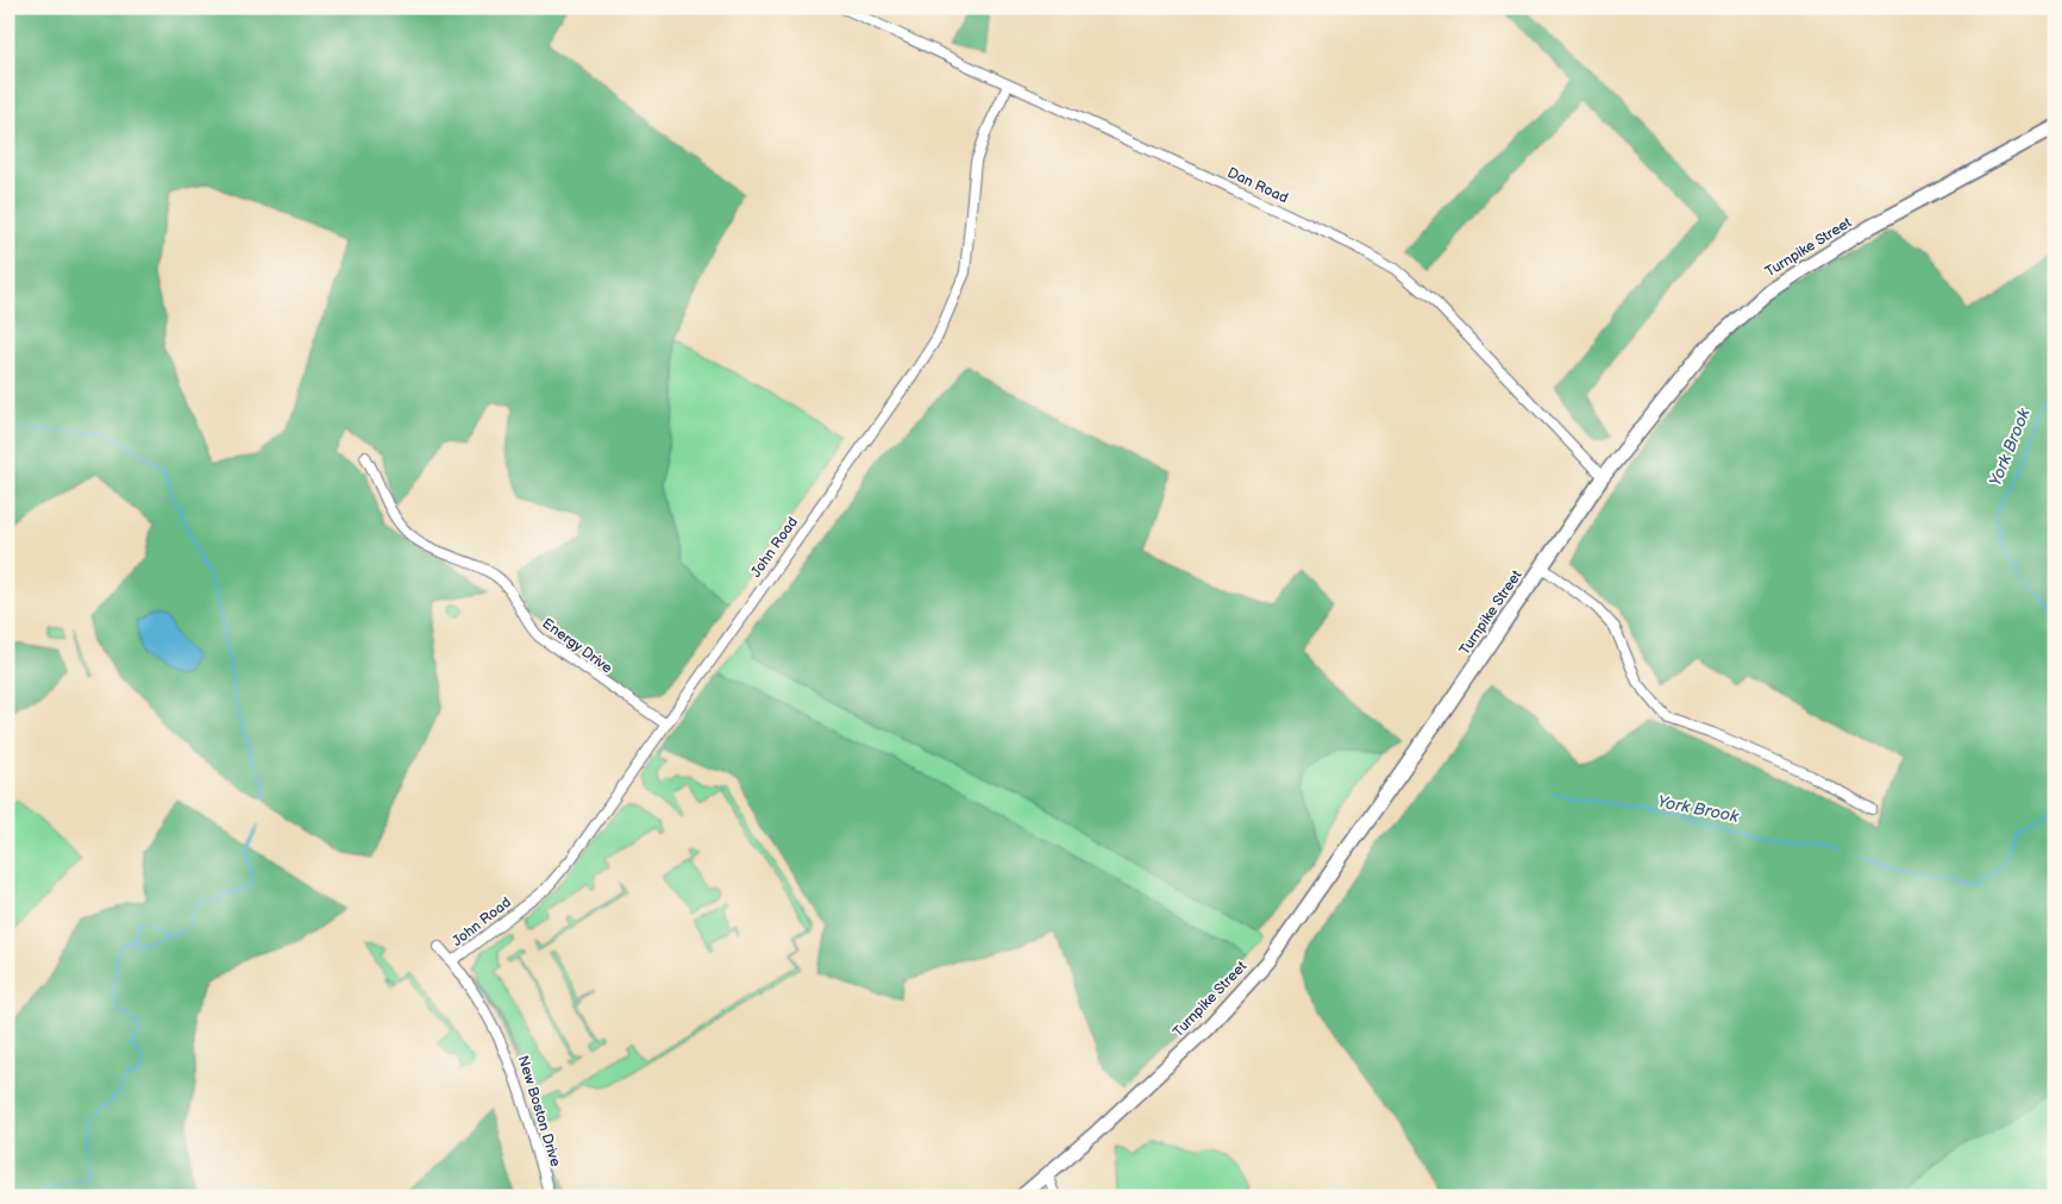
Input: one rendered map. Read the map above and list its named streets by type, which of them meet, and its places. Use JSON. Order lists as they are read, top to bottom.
{
  "streets": {
    "main road": ["Turnpike Street"],
    "street": [
      "Dan Road",
      "John Road",
      "Energy Drive",
      "New Boston Drive"
    ]
  },
  "crossings": [
    ["Dan Road", "Turnpike Street"],
    ["Dan Road", "John Road"],
    ["John Road", "Energy Drive"],
    ["John Road", "New Boston Drive"]
  ],
  "water": ["York Brook"]
}
